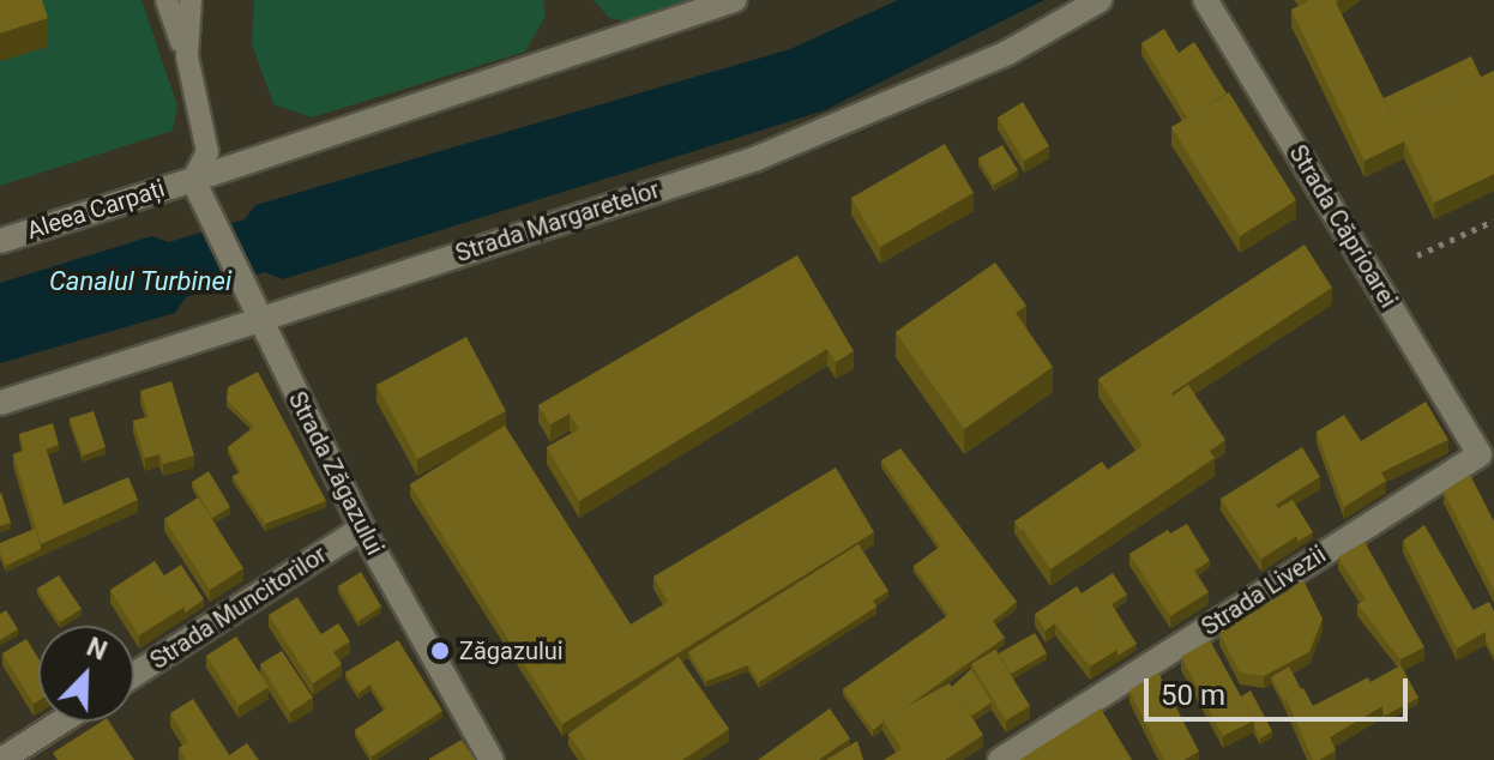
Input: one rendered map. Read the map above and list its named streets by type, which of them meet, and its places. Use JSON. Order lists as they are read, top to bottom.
{
  "streets": {
    "street": [
      "Aleea Carpați",
      "Strada Margaretelor",
      "Strada Căprioarei",
      "Strada Zăgazului",
      "Strada Livezii",
      "Strada Muncitorilor"
    ]
  },
  "crossings": [
    ["Aleea Carpați", "Strada Zăgazului"],
    ["Strada Margaretelor", "Strada Zăgazului"],
    ["Strada Căprioarei", "Strada Livezii"],
    ["Strada Zăgazului", "Strada Muncitorilor"]
  ],
  "water": ["Canalul Turbinei"],
  "places": ["Zăgazului"],
  "scale_bar": "50 m",
  "north": "top right"
}
